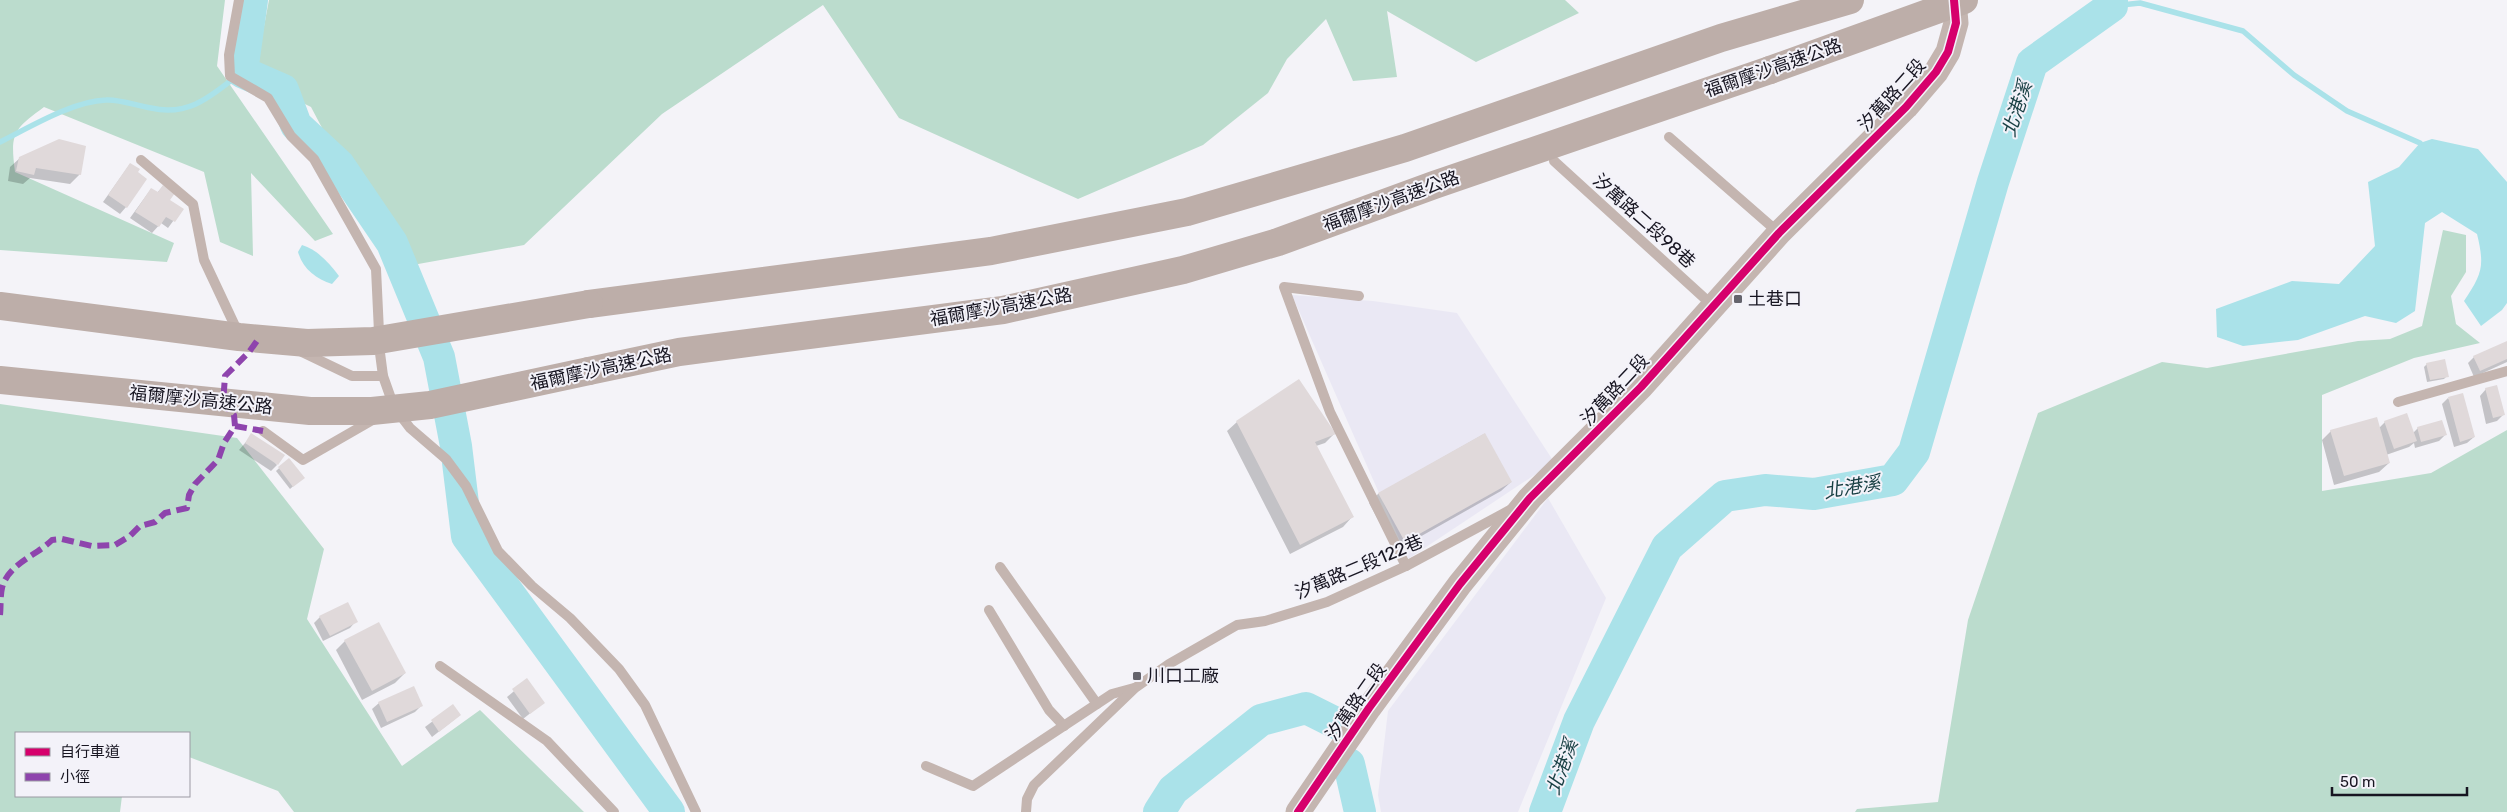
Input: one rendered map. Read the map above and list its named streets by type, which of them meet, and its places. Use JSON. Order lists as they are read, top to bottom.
{
  "streets": {
    "highway": ["福爾摩沙高速公路"],
    "street": ["汐萬路二段"],
    "lane": ["汐萬路二段98巷", "汐萬路二段122巷"]
  },
  "crossings": [
    ["汐萬路二段", "汐萬路二段98巷"],
    ["汐萬路二段", "汐萬路二段122巷"]
  ],
  "water": ["北港溪"],
  "places": {
    "transit": ["土巷口", "川口工廠"]
  },
  "legend": ["自行車道", "小徑"],
  "scale_bar": "50 m"
}
